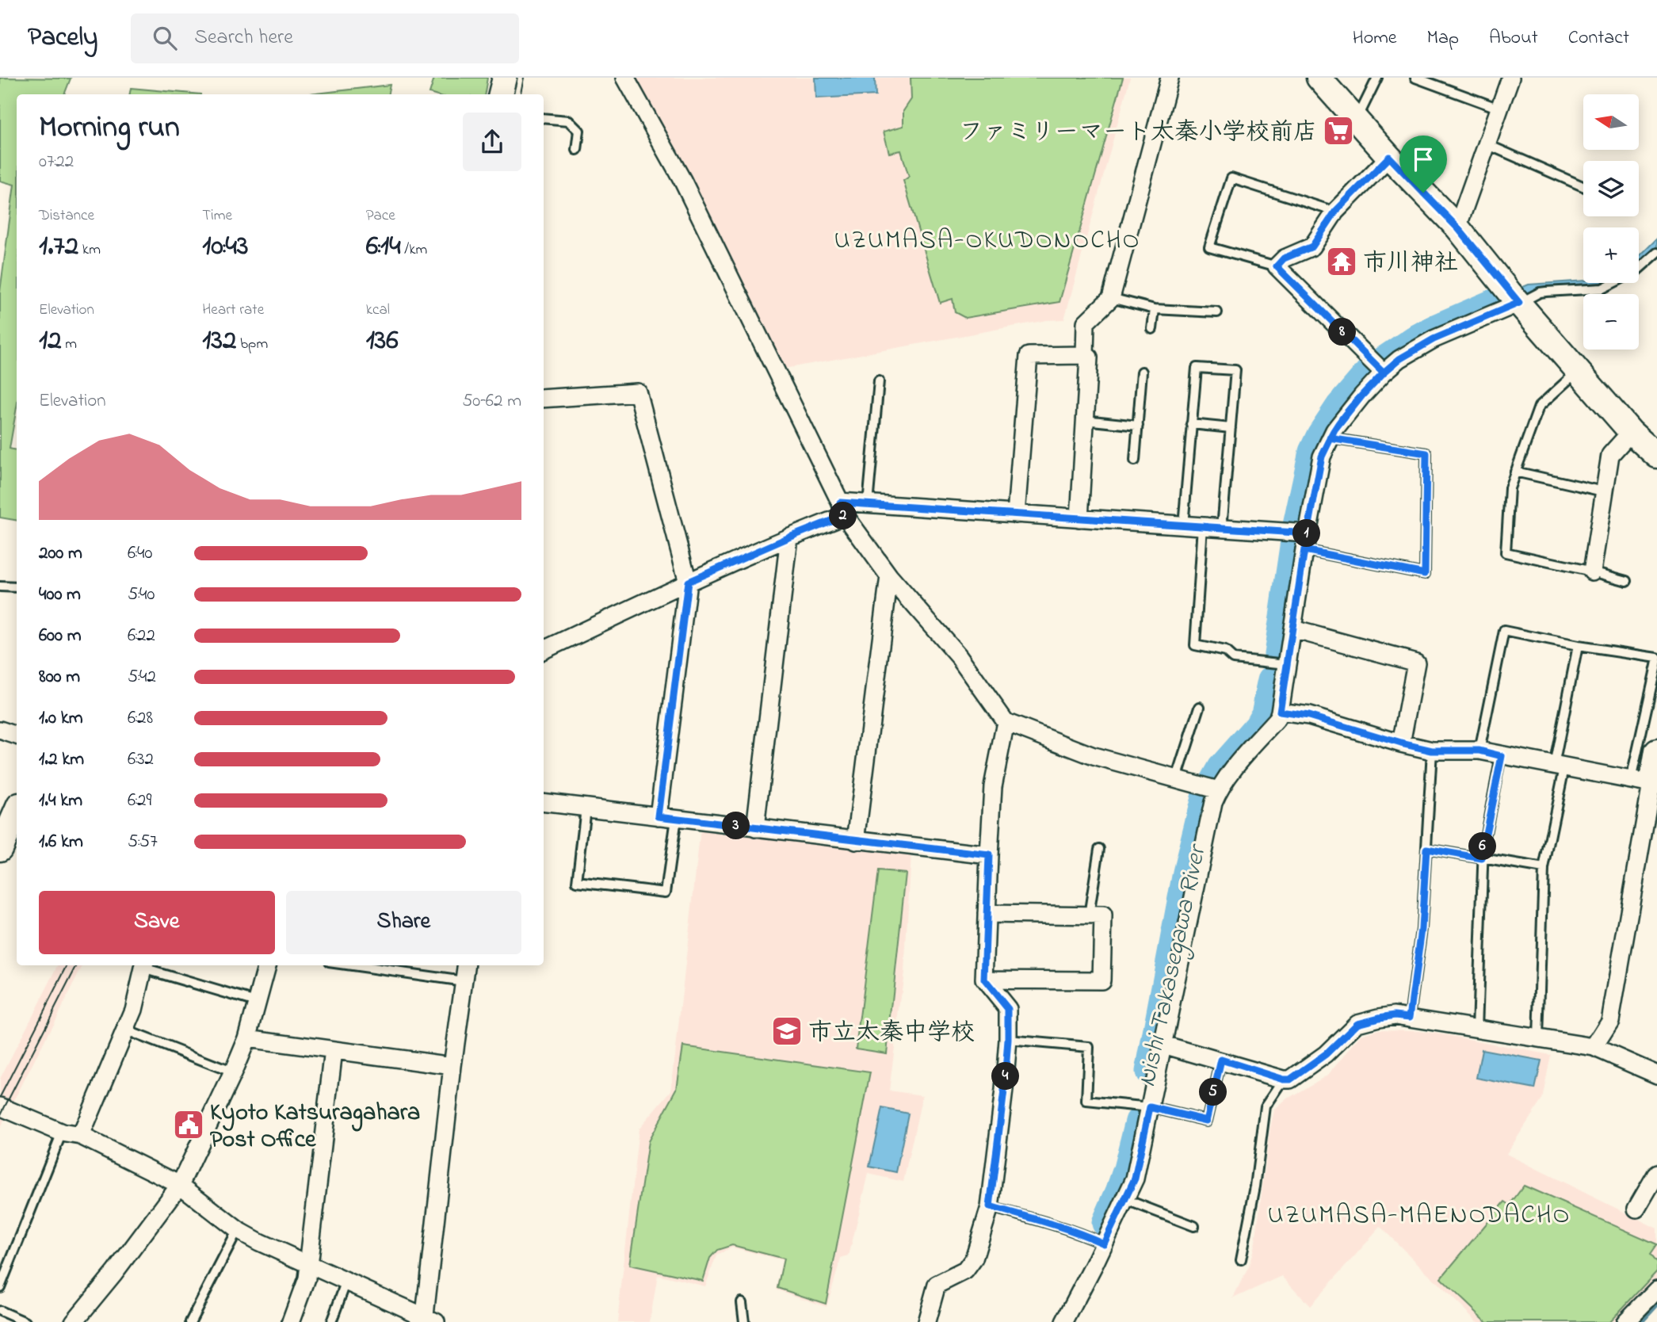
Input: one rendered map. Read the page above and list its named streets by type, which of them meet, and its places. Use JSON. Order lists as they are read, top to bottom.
{
  "districts": ["UZUMASA-OKUDONOCHO", "UZUMASA-MAENODACHO"],
  "water": ["Nishi Takasegawa River"],
  "places": {
    "supermarket": ["ファミリーマート太秦小学校前店"],
    "temple": ["市川神社"],
    "school or university": ["市立太秦中学校"],
    "public building": ["Kyoto Katsuragahara Post Office"]
  },
  "north": "left",
  "page": {
    "header": "Pacely",
    "search": "Search here",
    "nav": [
      "Home",
      "Map",
      "About",
      "Contact"
    ],
    "map_buttons": ["+", "−"],
    "heading": ["Morning run", "07:22"],
    "stats": [
      ["Distance", "1.72 km"],
      ["Time", "10:43"],
      ["Pace", "6:14 /km"],
      ["Elevation", "12 m"],
      ["Heart rate", "132 bpm"],
      ["kcal", "136"]
    ],
    "pins": [
      "8",
      "2",
      "1",
      "3",
      "6",
      "4",
      "5"
    ],
    "chart": ["Elevation", "50–62 m"],
    "list": [
      {
        "name": "200 m",
        "note": "6:40"
      },
      {
        "name": "400 m",
        "note": "5:40"
      },
      {
        "name": "600 m",
        "note": "6:22"
      },
      {
        "name": "800 m",
        "note": "5:42"
      },
      {
        "name": "1.0 km",
        "note": "6:28"
      },
      {
        "name": "1.2 km",
        "note": "6:32"
      },
      {
        "name": "1.4 km",
        "note": "6:29"
      },
      {
        "name": "1.6 km",
        "note": "5:57"
      }
    ],
    "buttons": ["Save", "Share"]
  }
}
